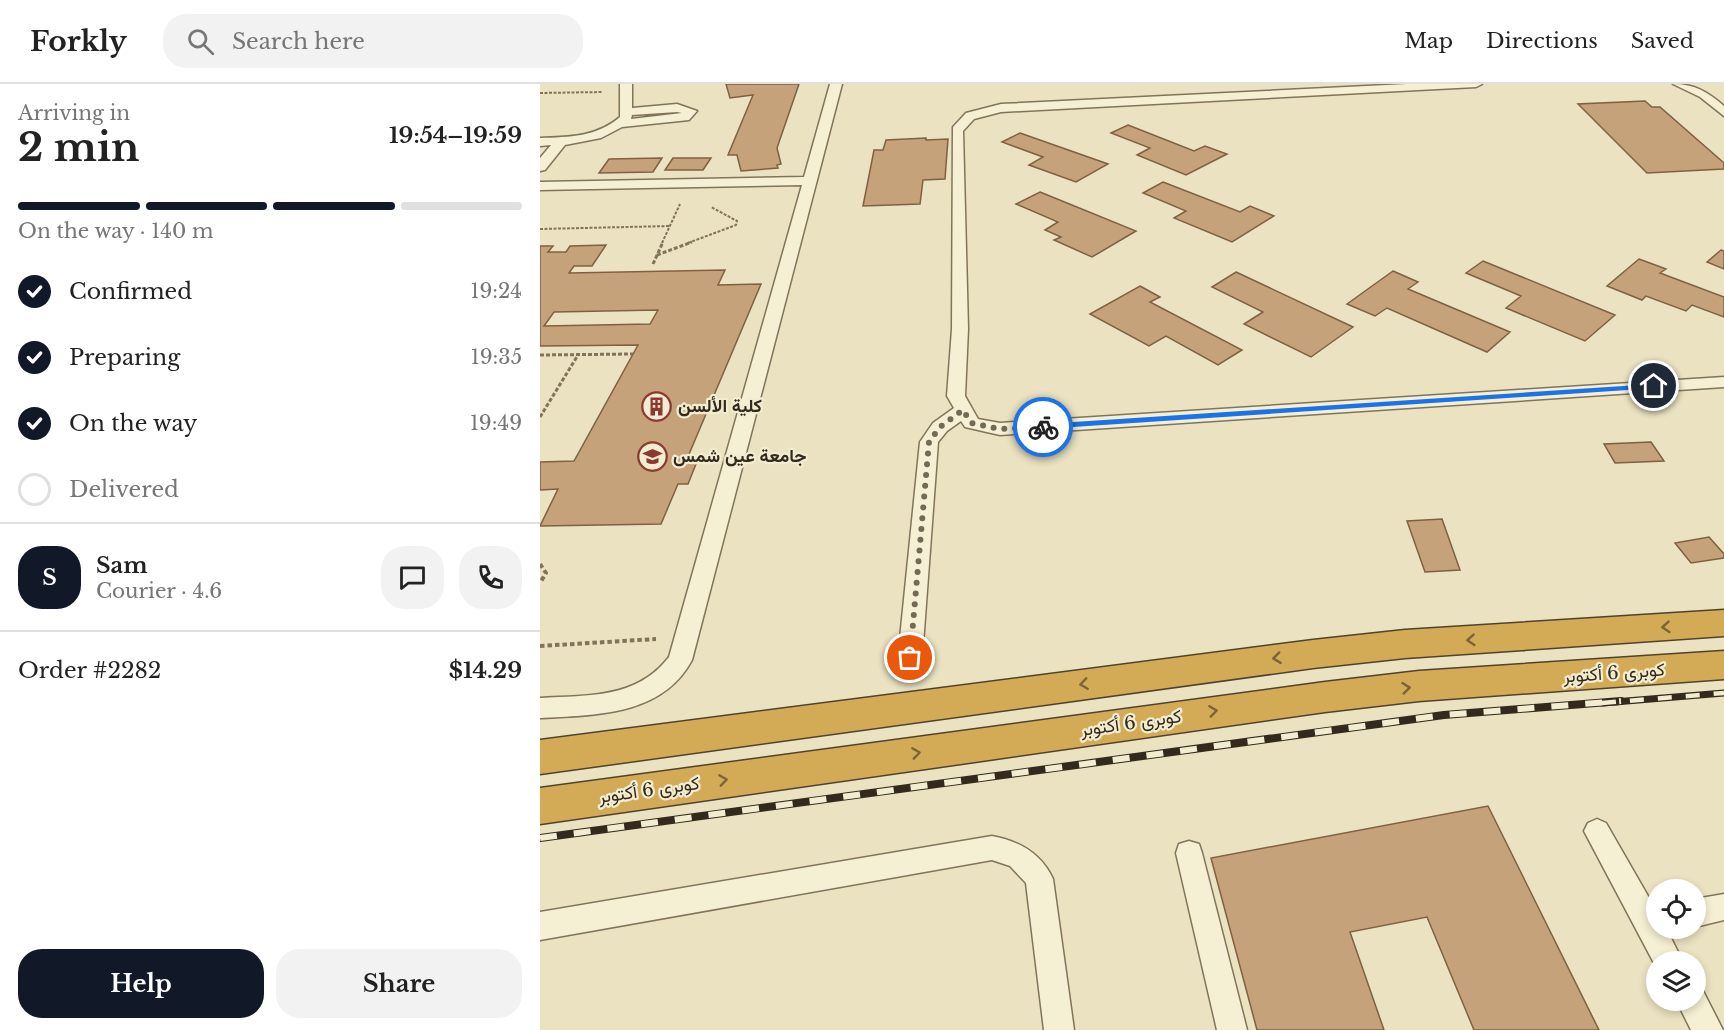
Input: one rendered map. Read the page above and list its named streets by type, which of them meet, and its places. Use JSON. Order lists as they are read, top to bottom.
{
  "streets": {
    "highway": ["كوبرى 6 أكتوبر"]
  },
  "places": {
    "building": ["كلية الألسن"],
    "school or university": ["جامعة عين شمس"]
  },
  "page": {
    "header": "Forkly",
    "search": "Search here",
    "nav": ["Map", "Directions", "Saved"],
    "heading": ["2 min", "Arriving in", "19:54–19:59"],
    "panel": [
      "Sam",
      "Courier · 4.6",
      "Order #2282",
      "$14.29"
    ],
    "bar": "On the way · 140 m",
    "list": [
      ["Confirmed", "19:24"],
      ["Preparing", "19:35"],
      ["On the way", "19:49"],
      "Delivered"
    ],
    "round": "S",
    "buttons": ["Help", "Share"]
  }
}
